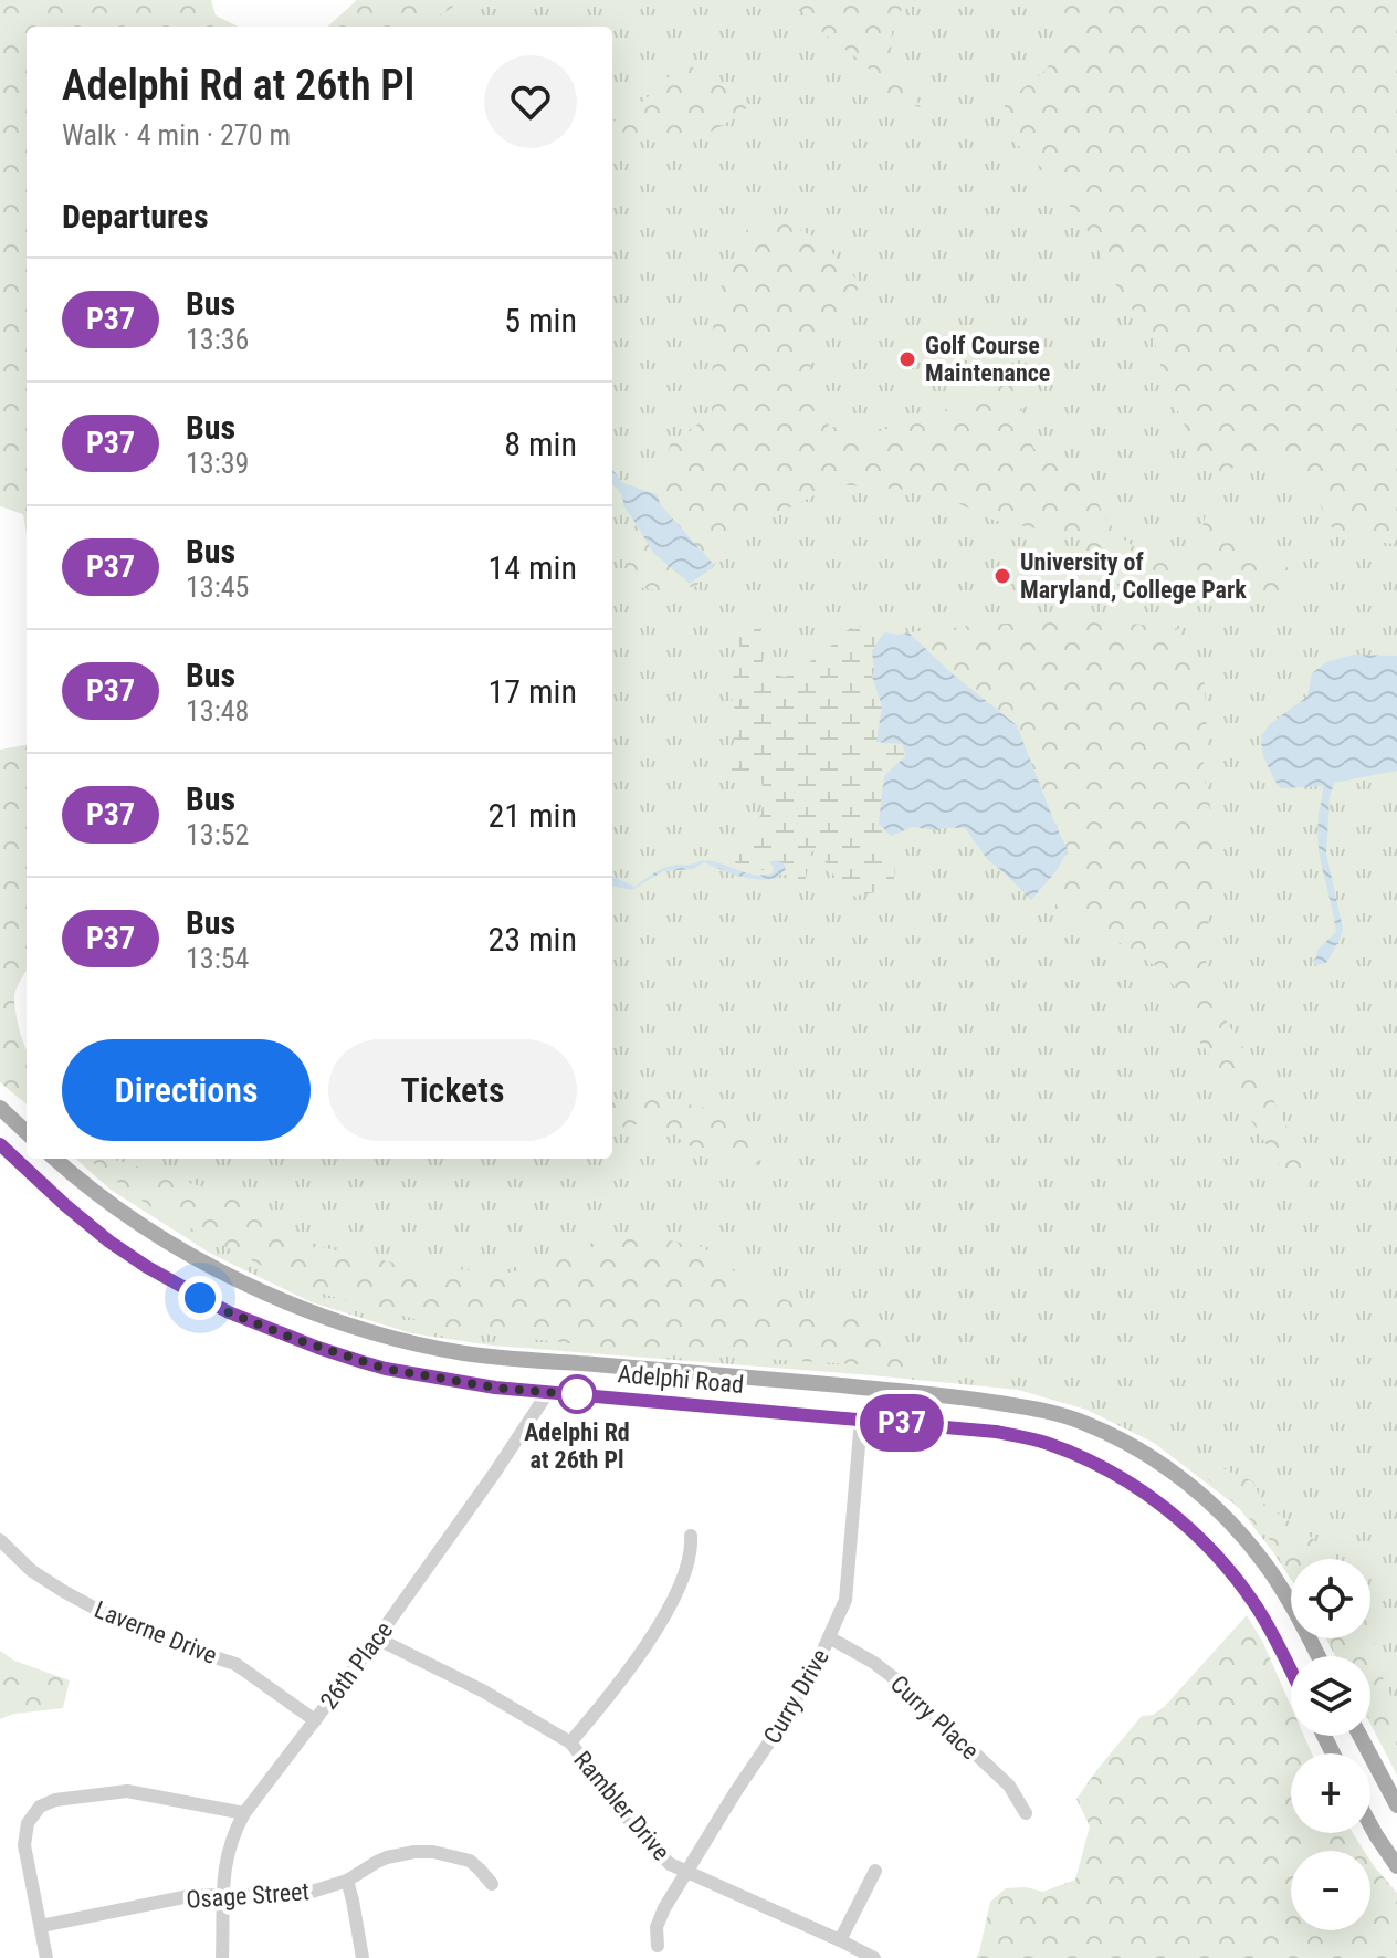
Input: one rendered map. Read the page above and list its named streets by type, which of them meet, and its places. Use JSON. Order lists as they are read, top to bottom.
{
  "streets": {
    "main road": ["Adelphi Road"],
    "street": [
      "Laverne Drive",
      "26th Place",
      "Curry Drive",
      "Curry Place",
      "Rambler Drive",
      "Osage Street"
    ]
  },
  "crossings": [
    ["Adelphi Road", "26th Place"],
    ["Adelphi Road", "Curry Drive"],
    ["Laverne Drive", "26th Place"],
    ["26th Place", "Rambler Drive"],
    ["26th Place", "Osage Street"],
    ["Curry Drive", "Curry Place"],
    ["Curry Drive", "Rambler Drive"]
  ],
  "places": ["Golf Course Maintenance", "University of Maryland, College Park", "Adelphi Rd at 26th Pl"],
  "lines": ["bus line P37"],
  "page": {
    "on_map": "P37",
    "heading": [
      ["Adelphi Rd at 26th Pl", "Walk · 4 min · 270 m"],
      "Departures"
    ],
    "list": [
      {
        "mark": "P37",
        "name": "Bus",
        "note": "13:36",
        "value": "5 min"
      },
      {
        "mark": "P37",
        "name": "Bus",
        "note": "13:39",
        "value": "8 min"
      },
      {
        "mark": "P37",
        "name": "Bus",
        "note": "13:45",
        "value": "14 min"
      },
      {
        "mark": "P37",
        "name": "Bus",
        "note": "13:48",
        "value": "17 min"
      },
      {
        "mark": "P37",
        "name": "Bus",
        "note": "13:52",
        "value": "21 min"
      },
      {
        "mark": "P37",
        "name": "Bus",
        "note": "13:54",
        "value": "23 min"
      }
    ],
    "buttons": ["Directions", "Tickets"],
    "map_buttons": ["+", "−"]
  }
}
